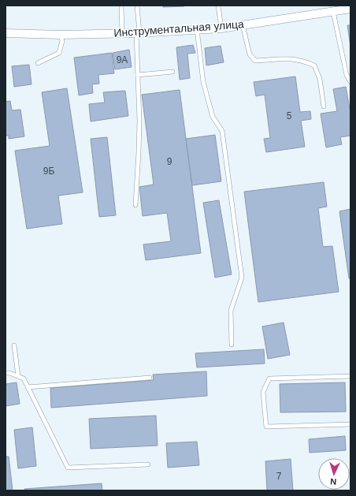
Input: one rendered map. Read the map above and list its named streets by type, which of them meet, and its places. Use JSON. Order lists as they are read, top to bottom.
{
  "streets": {
    "street": ["Инструментальная улица"]
  },
  "house_numbers": [
    "9А",
    "5",
    "9",
    "9Б",
    "7"
  ],
  "north": "bottom"
}
